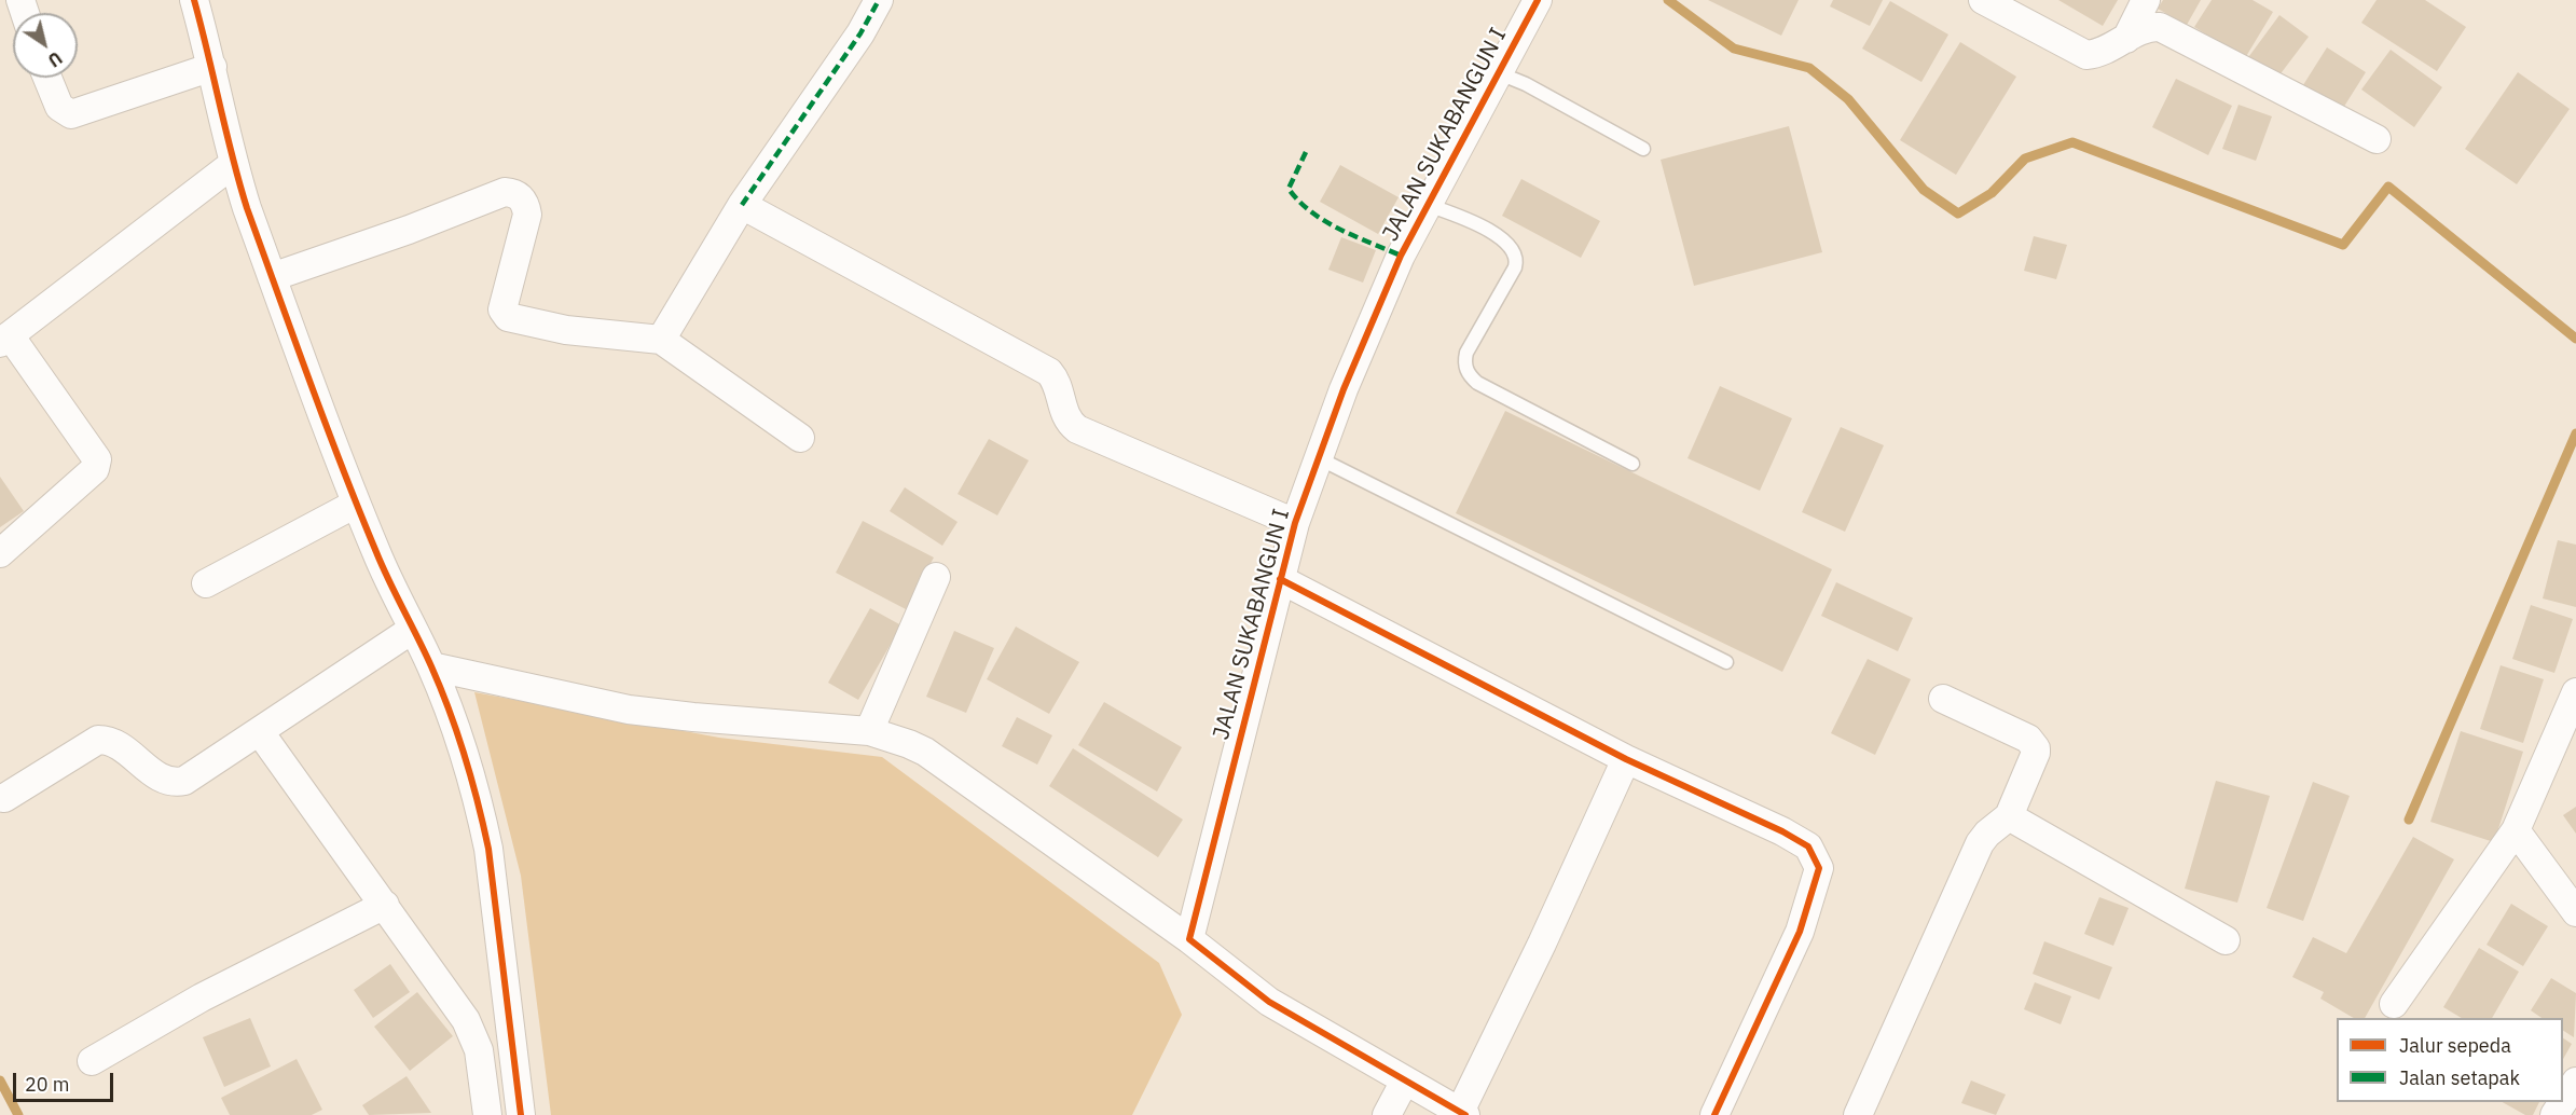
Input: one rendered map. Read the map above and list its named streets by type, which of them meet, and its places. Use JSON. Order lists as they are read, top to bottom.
{
  "streets": {
    "street": ["JALAN SUKABANGUN I"]
  },
  "legend": ["Jalur sepeda", "Jalan setapak"],
  "scale_bar": "20 m",
  "north": "bottom right"
}
